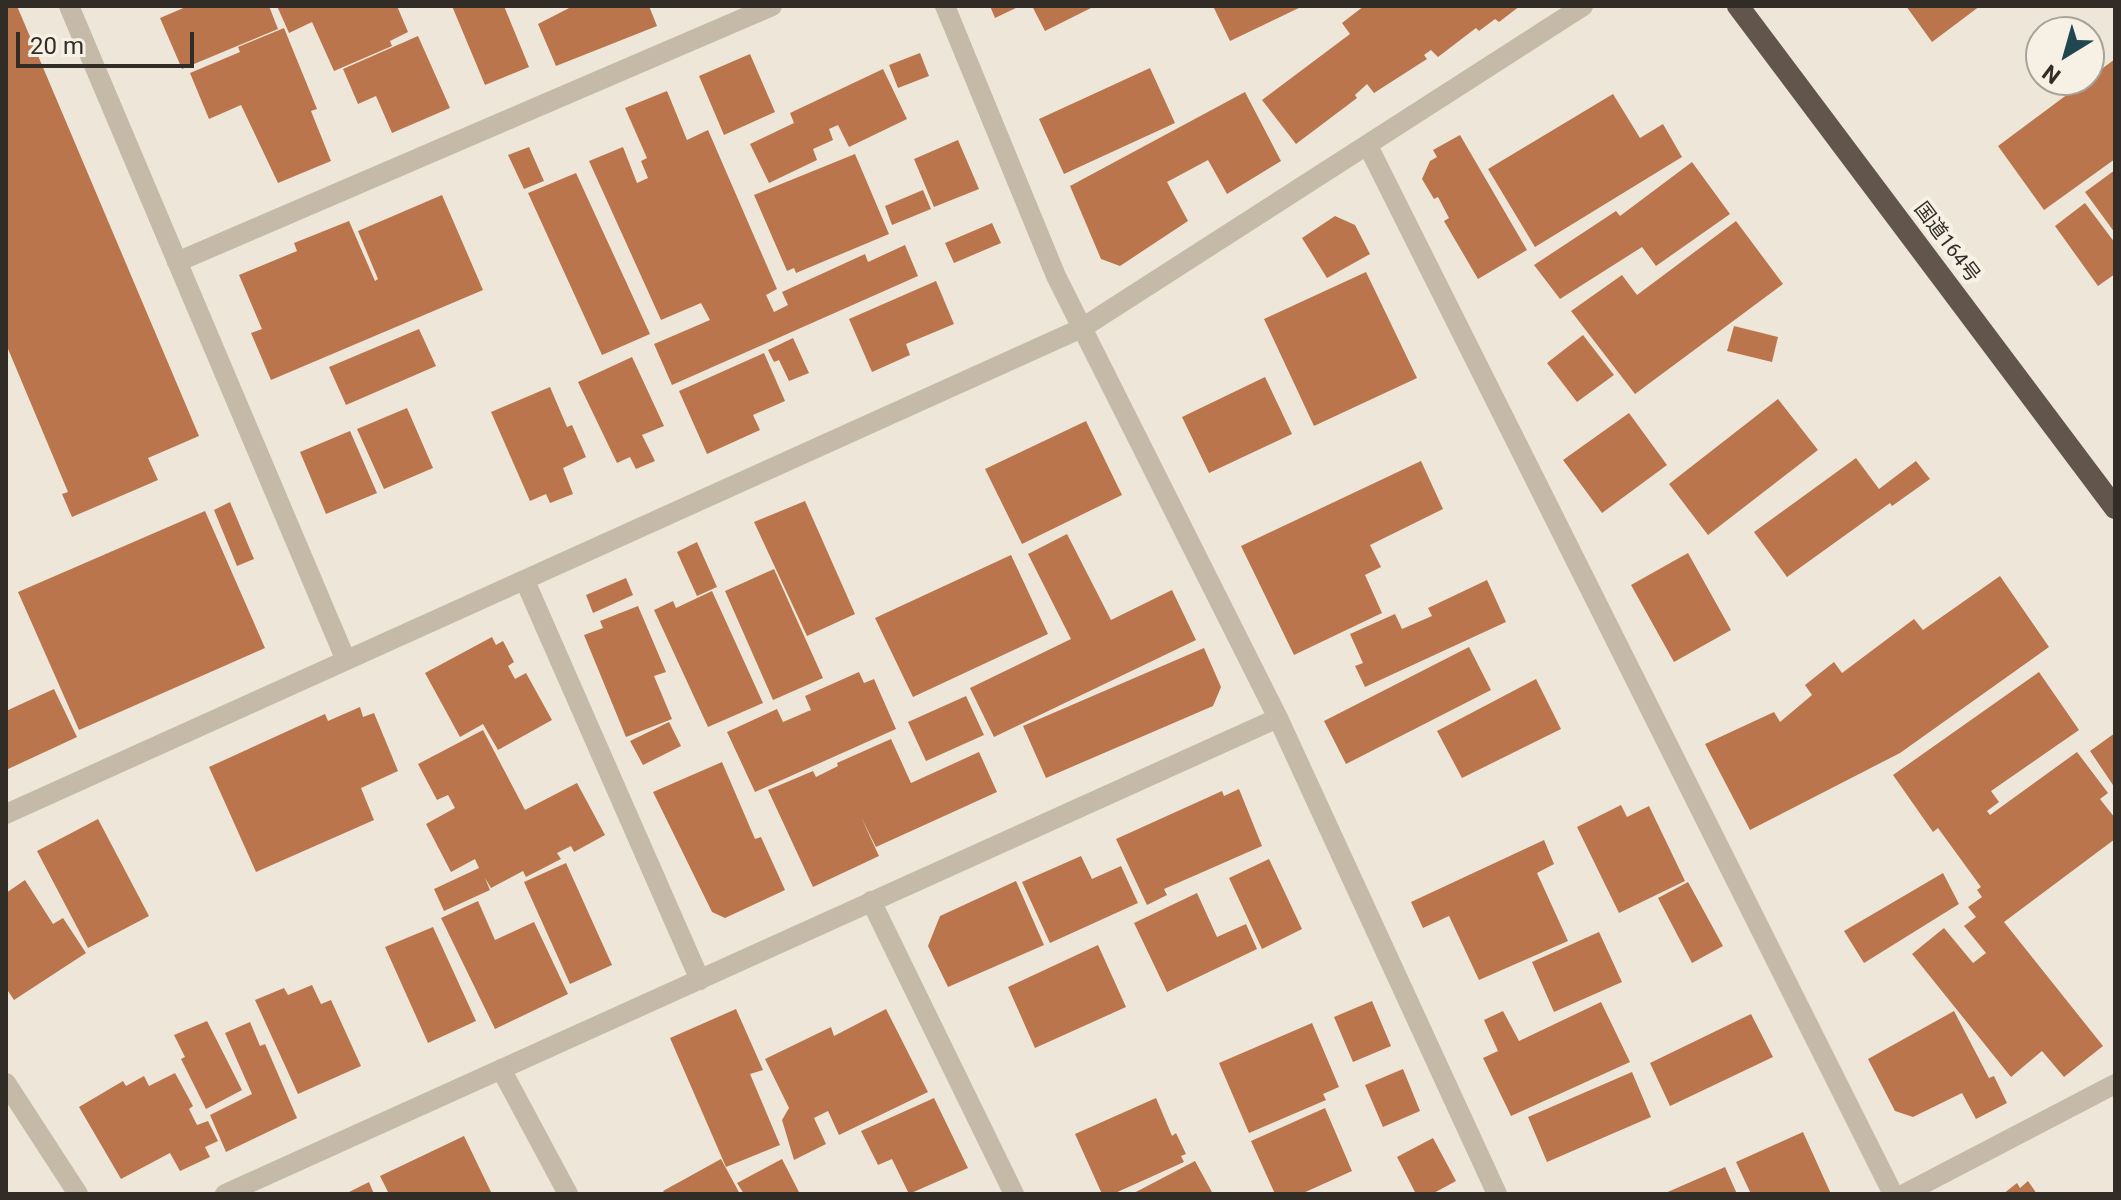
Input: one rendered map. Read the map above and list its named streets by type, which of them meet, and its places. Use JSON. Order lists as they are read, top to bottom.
{
  "streets": {
    "highway": ["国道164号"]
  },
  "scale_bar": "20 m",
  "north": "bottom left"
}
